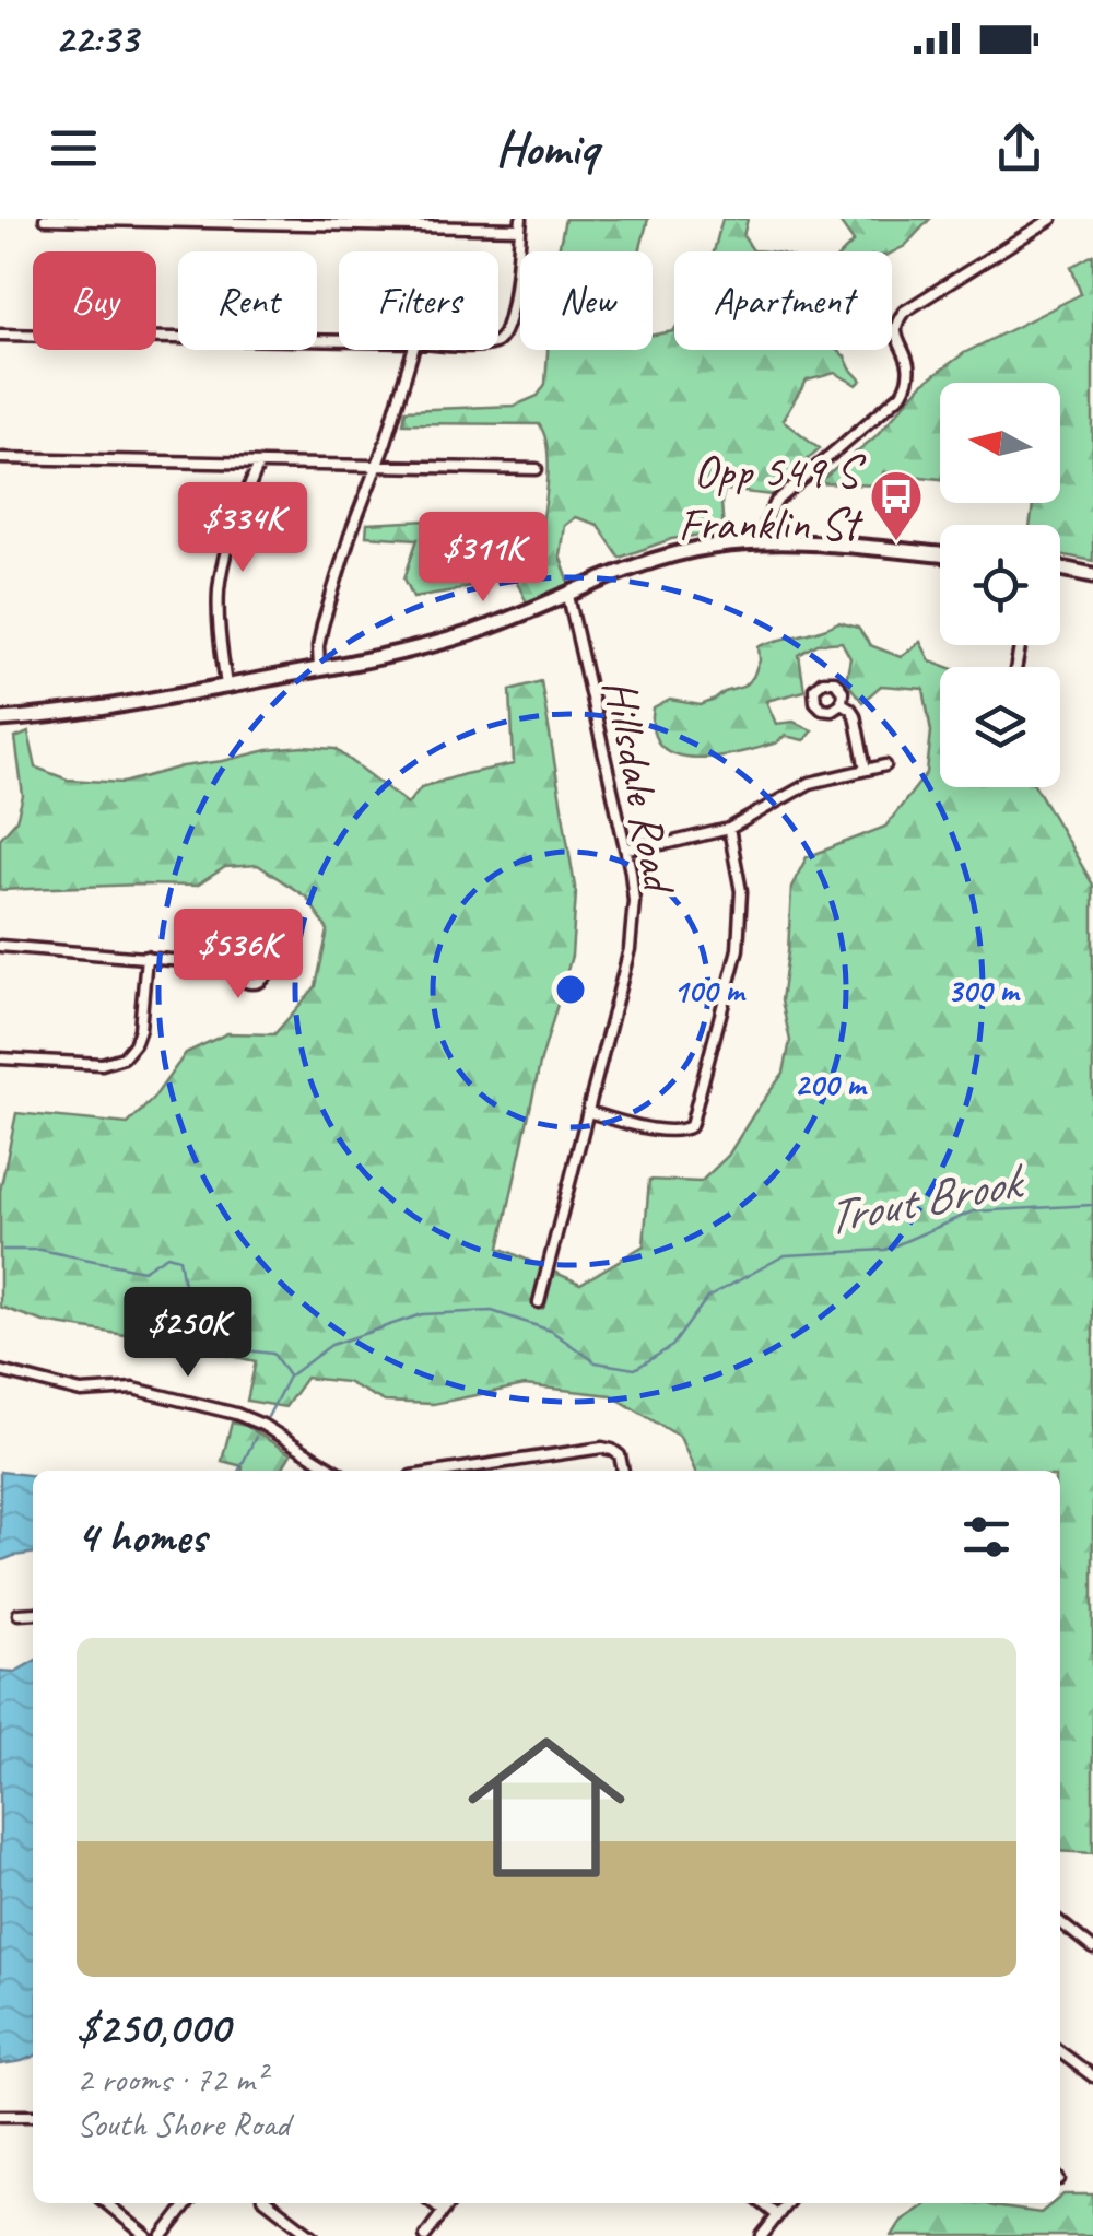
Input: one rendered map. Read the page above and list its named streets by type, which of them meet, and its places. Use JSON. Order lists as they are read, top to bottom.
{
  "streets": {
    "street": ["Hillsdale Road"]
  },
  "water": ["Trout Brook"],
  "places": {
    "bus stop": ["Opp 549 S Franklin St"]
  },
  "north": "left",
  "page": {
    "status": "22:33",
    "header": "Homiq",
    "chip": [
      "Buy",
      "Rent",
      "Filters",
      "New",
      "Apartment"
    ],
    "price": [
      "$334K",
      "$311K",
      "$536K",
      "$250K"
    ],
    "heading": "4 homes",
    "list": [
      {
        "name": "$250,000",
        "note": "2 rooms · 72 m² · South Shore Road"
      }
    ]
  },
  "rings": ["100 m", "300 m", "200 m"]
}
